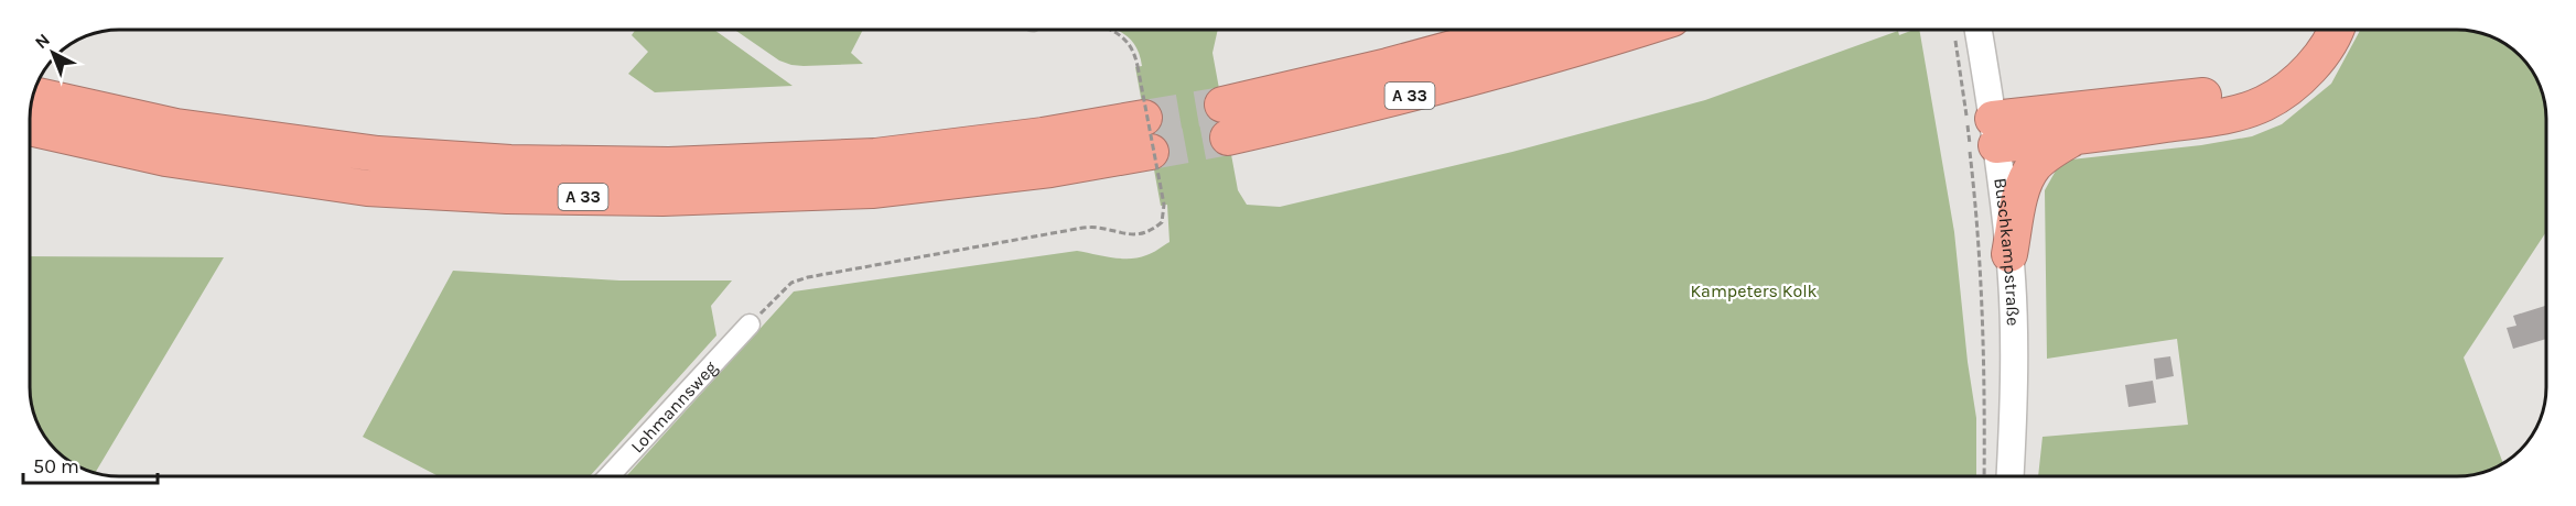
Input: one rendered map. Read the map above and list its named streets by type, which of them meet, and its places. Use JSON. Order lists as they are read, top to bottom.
{
  "streets": {
    "highway": ["A 33"],
    "main road": ["Buschkampstraße"],
    "street": ["Lohmannsweg"]
  },
  "parks": ["Kampeters Kolk"],
  "scale_bar": "50 m",
  "north": "top left"
}
